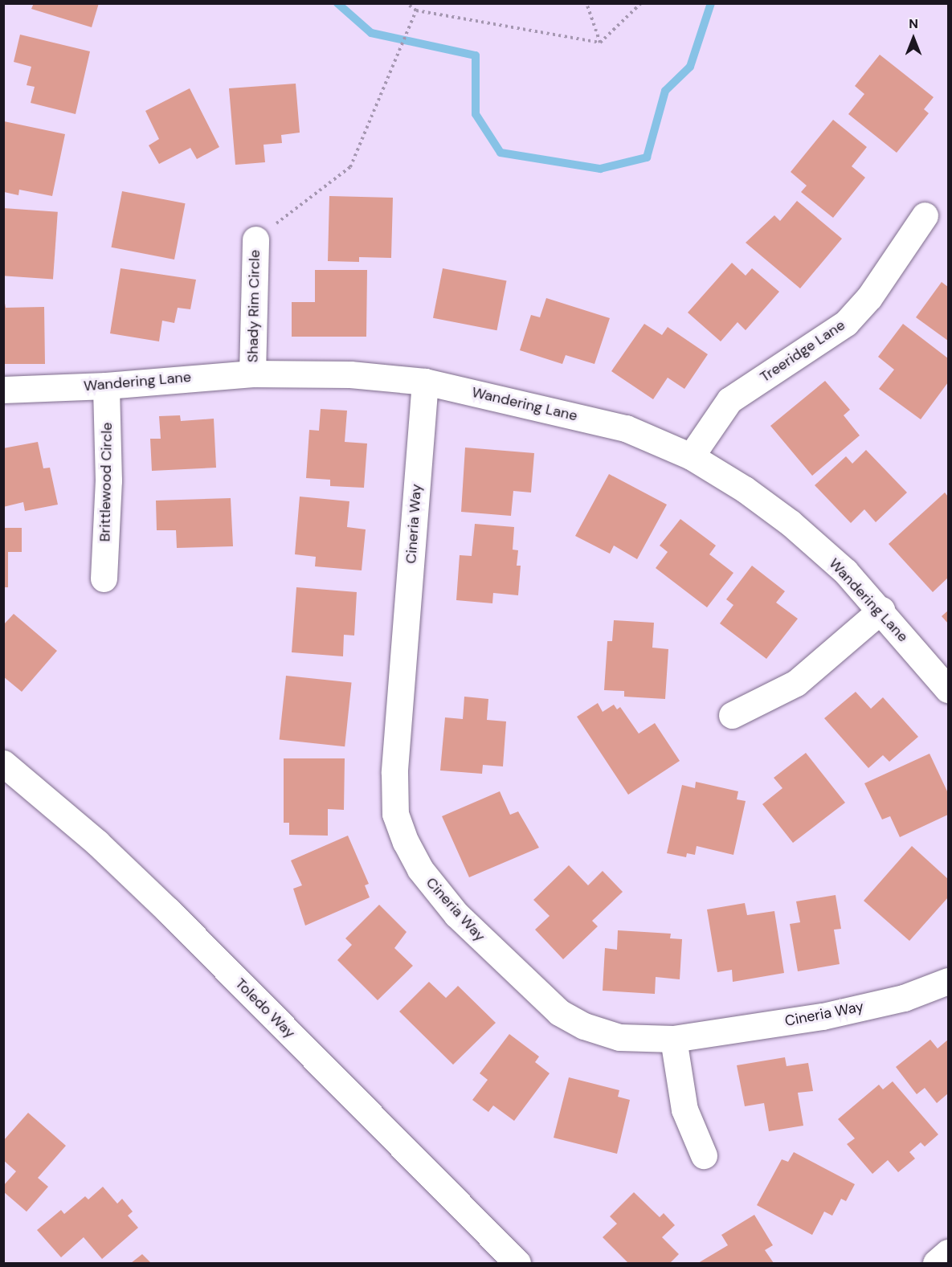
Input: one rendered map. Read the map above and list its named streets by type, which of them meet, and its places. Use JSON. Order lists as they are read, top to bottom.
{
  "streets": {
    "street": [
      "Shady Rim Circle",
      "Treeridge Lane",
      "Wandering Lane",
      "Brittlewood Circle",
      "Cineria Way",
      "Toledo Way"
    ]
  },
  "crossings": [
    ["Shady Rim Circle", "Wandering Lane"],
    ["Treeridge Lane", "Wandering Lane"],
    ["Wandering Lane", "Brittlewood Circle"],
    ["Wandering Lane", "Cineria Way"]
  ],
  "north": "top"
}
